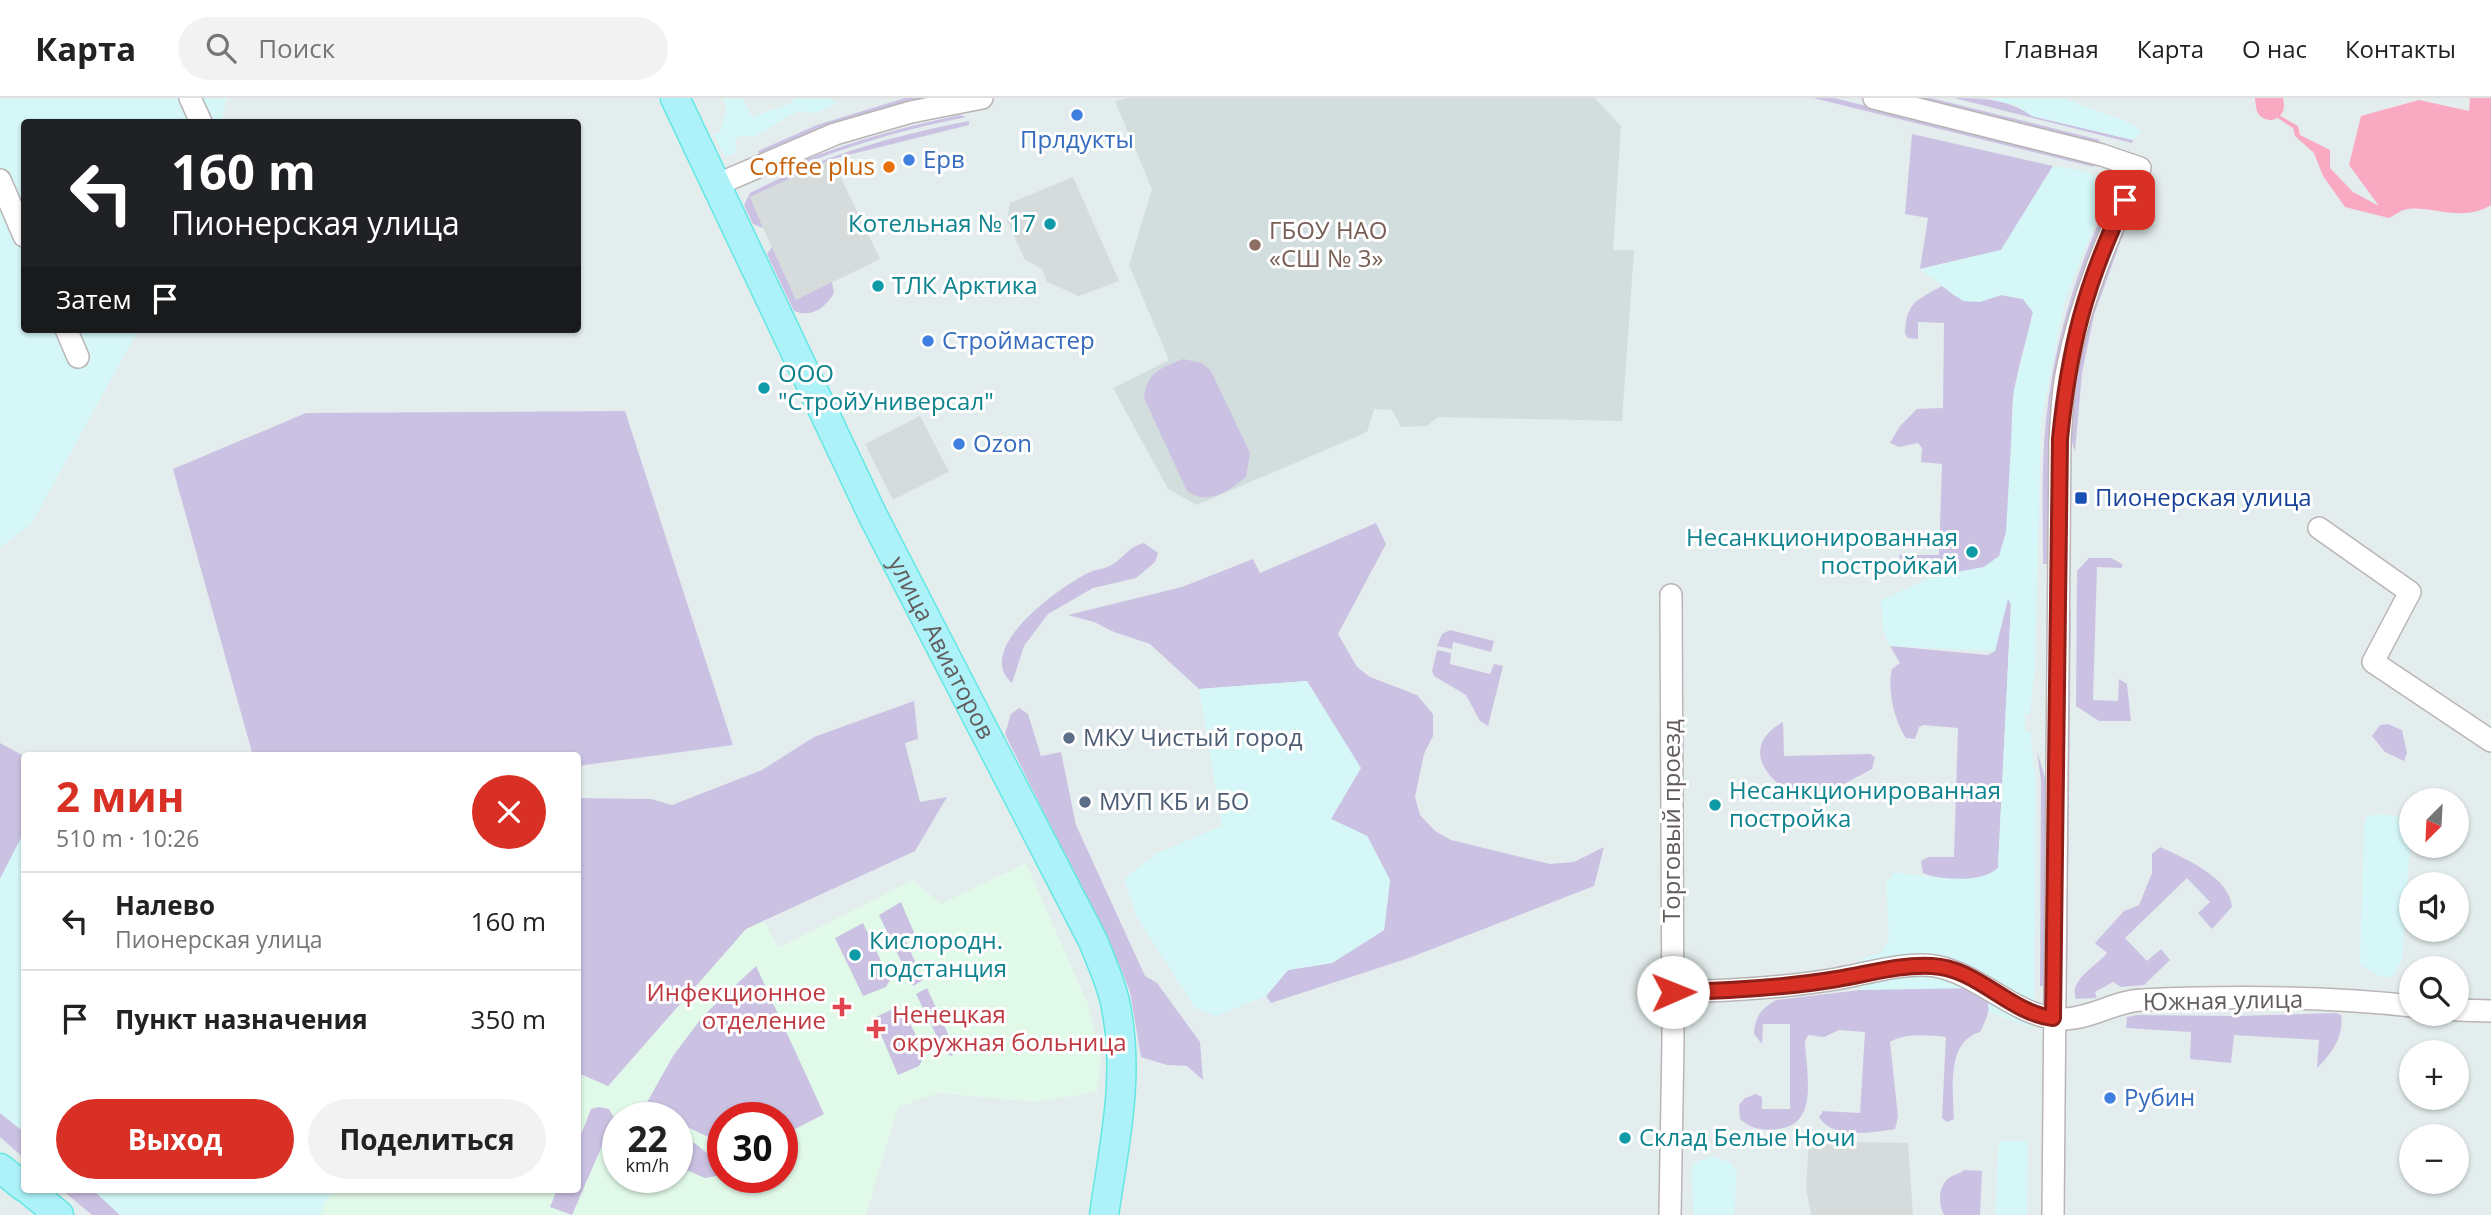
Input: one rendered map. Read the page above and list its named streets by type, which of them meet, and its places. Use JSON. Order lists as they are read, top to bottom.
{
  "streets": {
    "main road": ["улица Авиаторов"],
    "street": ["Торговый проезд", "Южная улица"]
  },
  "crossings": [
    ["Торговый проезд", "Южная улица"]
  ],
  "places": {
    "other": [
      "Прлдукты",
      "Ерв",
      "Coffee plus",
      "Котельная № 17",
      "ГБОУ НАО «СШ № 3»",
      "ТЛК Арктика",
      "Строймастер",
      "ООО \"СтройУниверсал\"",
      "Ozon",
      "Несанкционированная постройкай",
      "МКУ Чистый город",
      "МУП КБ и БО",
      "Несанкционированная постройка",
      "Кислородн. подстанция",
      "Рубин",
      "Склад Белые Ночи"
    ],
    "transit": ["Пионерская улица"],
    "health": ["Инфекционное отделение", "Ненецкая окружная больница"]
  },
  "north": "bottom left",
  "page": {
    "header": "Карта",
    "search": "Поиск",
    "nav": [
      "Главная",
      "Карта",
      "О нас",
      "Контакты"
    ],
    "turn": ["160 m", "Пионерская улица"],
    "then": "Затем",
    "heading": ["2 мин", "510 m · 10:26"],
    "map_buttons": ["+", "−"],
    "list": [
      {
        "name": "Налево",
        "note": "Пионерская улица",
        "value": "160 m"
      },
      {
        "name": "Пункт назначения",
        "value": "350 m"
      }
    ],
    "buttons": ["Выход", "Поделиться"],
    "speed": "22 km/h",
    "limit": "30"
  }
}
